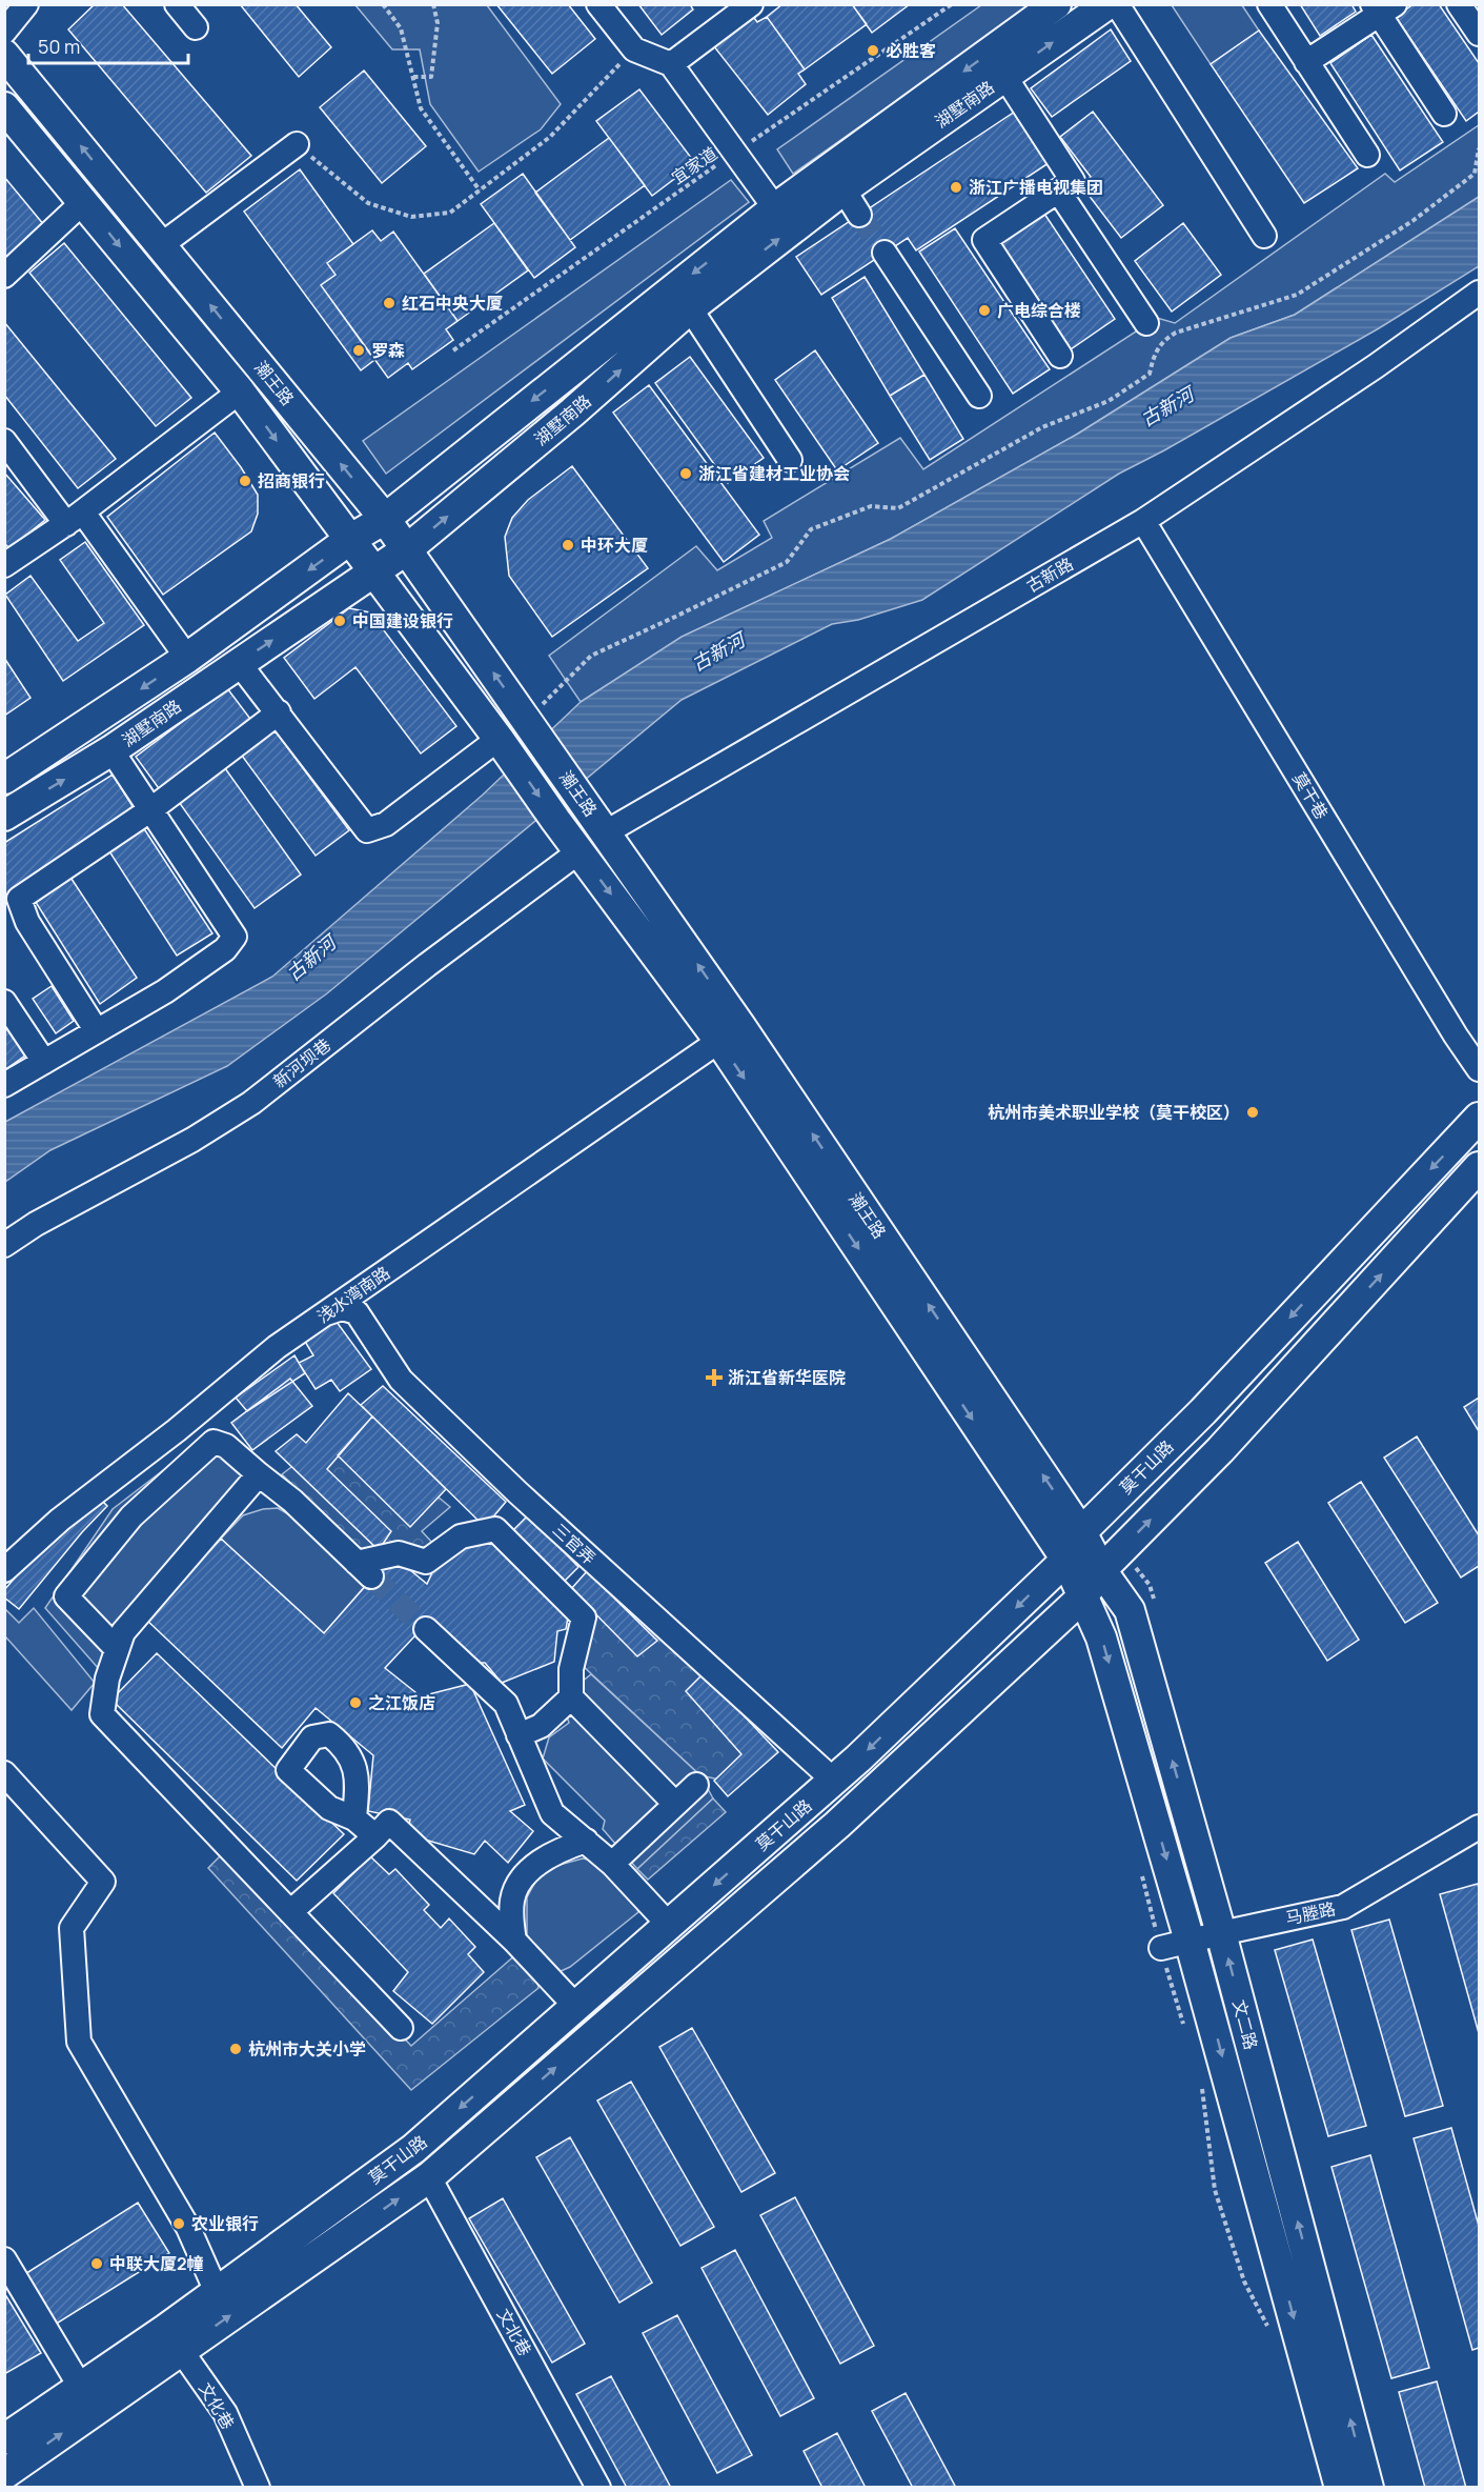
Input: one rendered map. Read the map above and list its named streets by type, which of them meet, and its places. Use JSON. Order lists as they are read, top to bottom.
{
  "streets": {
    "main road": [
      "湖墅南路",
      "潮王路",
      "莫干山路",
      "文二路"
    ],
    "street": [
      "古新路",
      "莫干巷",
      "新河坝巷",
      "浅水湾南路",
      "三官弄",
      "马塍路",
      "文北巷",
      "文化巷"
    ],
    "path": ["宜家道"]
  },
  "crossings": [
    ["湖墅南路", "潮王路"],
    ["潮王路", "古新路"],
    ["潮王路", "新河坝巷"],
    ["潮王路", "浅水湾南路"],
    ["潮王路", "莫干山路"],
    ["潮王路", "文二路"],
    ["古新路", "莫干巷"],
    ["浅水湾南路", "三官弄"],
    ["莫干山路", "三官弄"],
    ["莫干山路", "文二路"],
    ["莫干山路", "文北巷"],
    ["莫干山路", "文化巷"],
    ["马塍路", "文二路"]
  ],
  "water": ["古新河"],
  "places": {
    "other": [
      "必胜客",
      "浙江广播电视集团",
      "红石中央大厦",
      "广电综合楼",
      "罗森",
      "浙江省建材工业协会",
      "招商银行",
      "中环大厦",
      "中国建设银行",
      "杭州市美术职业学校（莫干校区）",
      "之江饭店",
      "杭州市大关小学",
      "农业银行",
      "中联大厦2幢"
    ],
    "health": ["浙江省新华医院"]
  },
  "scale_bar": "50 m"
}
